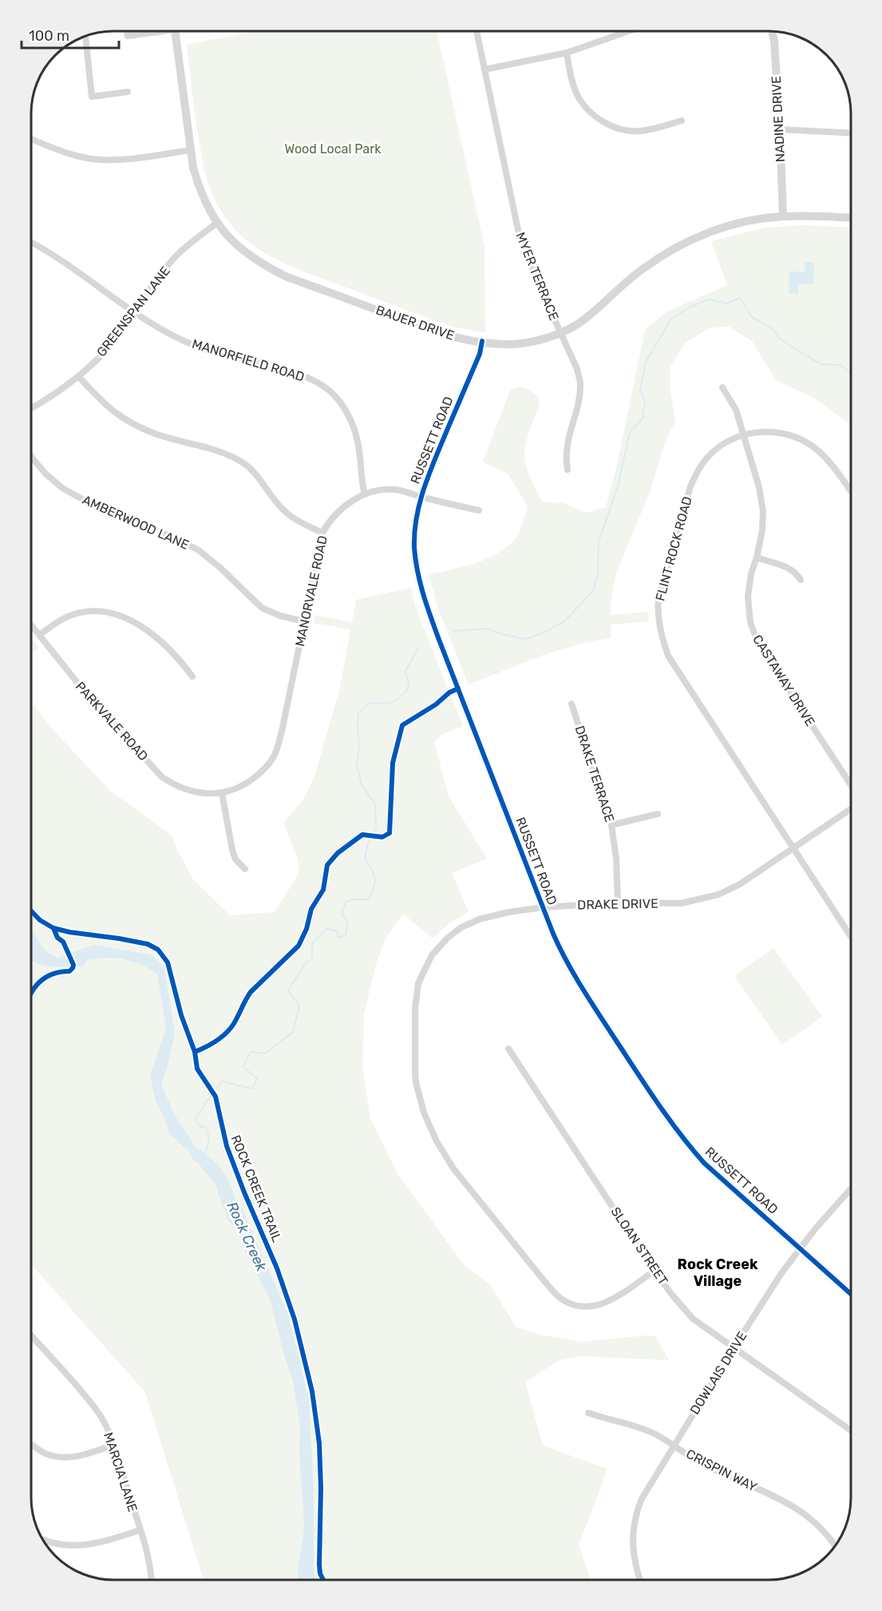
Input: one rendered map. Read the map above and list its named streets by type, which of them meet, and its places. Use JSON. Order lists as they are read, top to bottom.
{
  "streets": {
    "street": [
      "NADINE DRIVE",
      "MYER TERRACE",
      "GREENSPAN LANE",
      "BAUER DRIVE",
      "MANORFIELD ROAD",
      "RUSSETT ROAD",
      "AMBERWOOD LANE",
      "FLINT ROCK ROAD",
      "MANORVALE ROAD",
      "CASTAWAY DRIVE",
      "PARKVALE ROAD",
      "DRAKE TERRACE",
      "DRAKE DRIVE",
      "SLOAN STREET",
      "DOWLAIS DRIVE",
      "CRISPIN WAY",
      "MARCIA LANE"
    ],
    "cycle path": ["ROCK CREEK TRAIL"]
  },
  "crossings": [
    ["NADINE DRIVE", "BAUER DRIVE"],
    ["MYER TERRACE", "BAUER DRIVE"],
    ["GREENSPAN LANE", "BAUER DRIVE"],
    ["GREENSPAN LANE", "MANORFIELD ROAD"],
    ["BAUER DRIVE", "RUSSETT ROAD"],
    ["MANORFIELD ROAD", "MANORVALE ROAD"],
    ["RUSSETT ROAD", "MANORVALE ROAD"],
    ["RUSSETT ROAD", "DRAKE DRIVE"],
    ["RUSSETT ROAD", "DOWLAIS DRIVE"],
    ["AMBERWOOD LANE", "MANORVALE ROAD"],
    ["FLINT ROCK ROAD", "CASTAWAY DRIVE"],
    ["FLINT ROCK ROAD", "DRAKE DRIVE"],
    ["MANORVALE ROAD", "PARKVALE ROAD"],
    ["DRAKE TERRACE", "DRAKE DRIVE"],
    ["DRAKE DRIVE", "SLOAN STREET"],
    ["SLOAN STREET", "DOWLAIS DRIVE"],
    ["DOWLAIS DRIVE", "CRISPIN WAY"]
  ],
  "districts": ["Rock Creek Village"],
  "water": ["Rock Creek"],
  "parks": ["Wood Local Park"],
  "scale_bar": "100 m"
}
